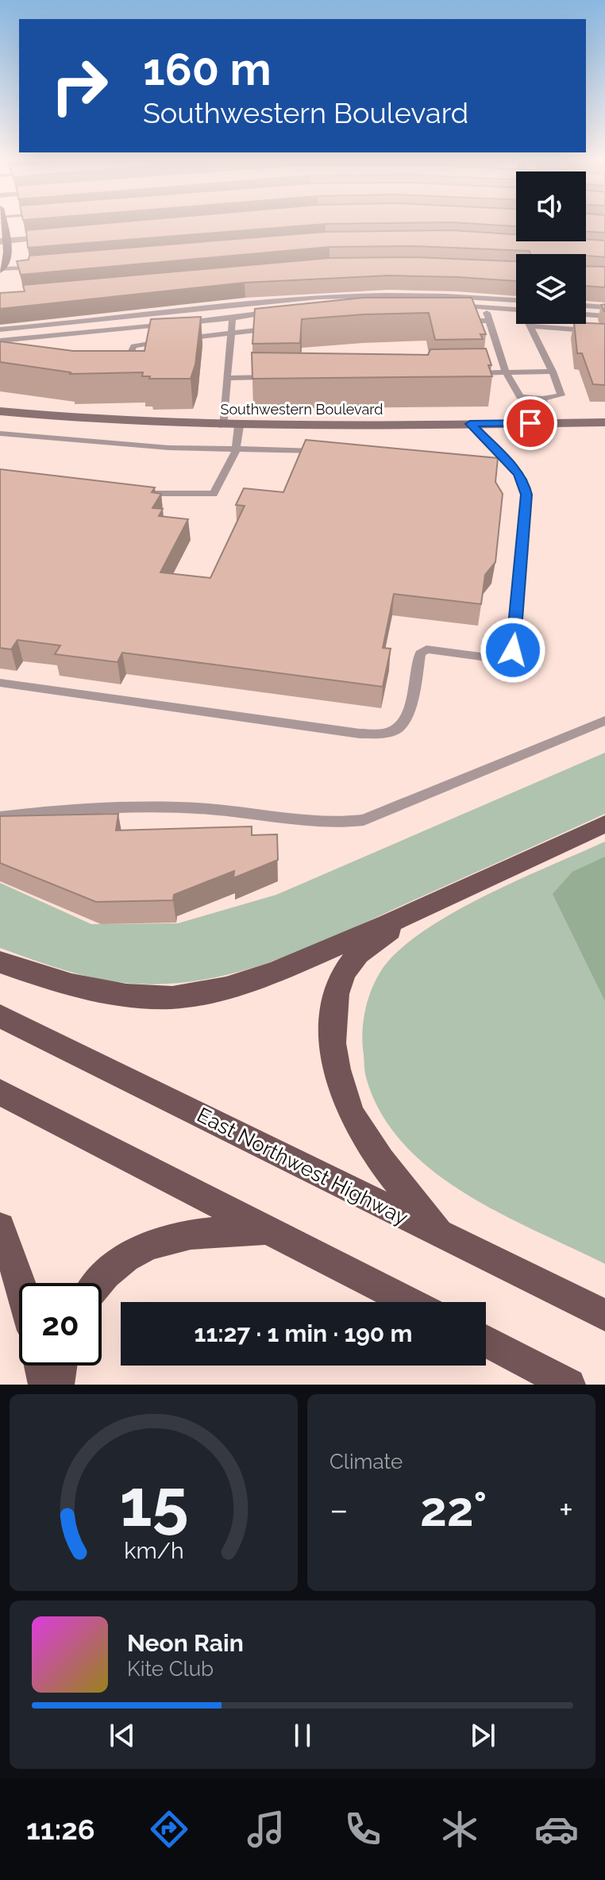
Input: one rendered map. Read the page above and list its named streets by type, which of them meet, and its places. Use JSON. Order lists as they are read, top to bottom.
{
  "streets": {
    "main road": ["East Northwest Highway"],
    "street": ["Southwestern Boulevard"]
  },
  "page": {
    "turn": ["160 m", "Southwestern Boulevard"],
    "limit": "20",
    "trip": "11:27 · 1 min · 190 m",
    "tile": "Climate",
    "heat": ["−", "22°", "+"],
    "song": ["Neon Rain", "Kite Club"],
    "tabs": "11:26",
    "gauge": ["15", "km/h"]
  }
}
